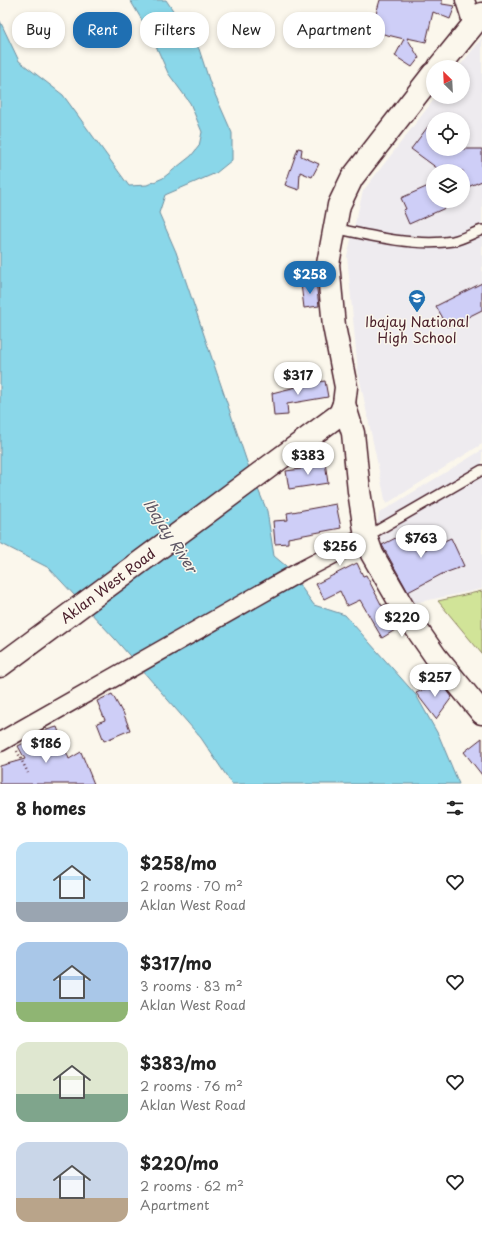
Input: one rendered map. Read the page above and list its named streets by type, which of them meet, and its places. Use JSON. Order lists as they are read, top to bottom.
{
  "streets": {
    "main road": ["Aklan West Road"]
  },
  "water": ["Ibajay River"],
  "places": {
    "school or university": ["Ibajay National High School"]
  },
  "north": "top left",
  "page": {
    "chip": [
      "Buy",
      "Rent",
      "Filters",
      "New",
      "Apartment"
    ],
    "price": [
      "$258",
      "$317",
      "$383",
      "$763",
      "$256",
      "$220",
      "$257",
      "$186"
    ],
    "heading": "8 homes",
    "list": [
      {
        "name": "$258/mo",
        "note": "2 rooms · 70 m² · Aklan West Road"
      },
      {
        "name": "$317/mo",
        "note": "3 rooms · 83 m² · Aklan West Road"
      },
      {
        "name": "$383/mo",
        "note": "2 rooms · 76 m² · Aklan West Road"
      },
      {
        "name": "$220/mo",
        "note": "2 rooms · 62 m² · Apartment"
      }
    ]
  }
}
